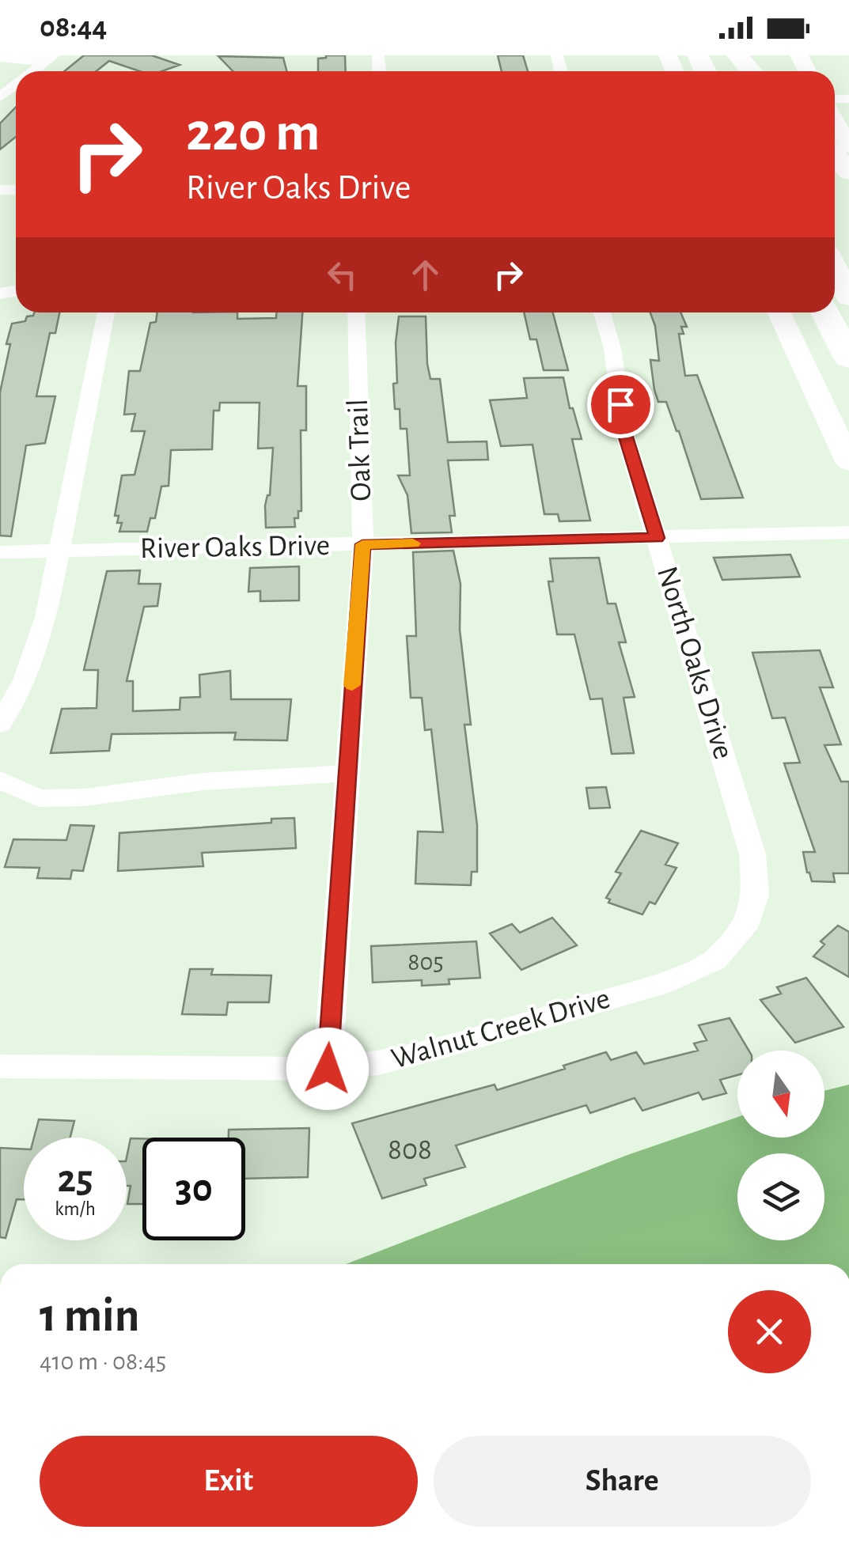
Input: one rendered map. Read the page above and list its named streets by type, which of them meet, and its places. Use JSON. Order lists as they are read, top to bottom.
{
  "streets": {
    "street": [
      "Oak Trail",
      "River Oaks Drive",
      "North Oaks Drive",
      "Walnut Creek Drive"
    ]
  },
  "crossings": [
    ["Oak Trail", "River Oaks Drive"],
    ["Oak Trail", "Walnut Creek Drive"],
    ["River Oaks Drive", "North Oaks Drive"],
    ["North Oaks Drive", "Walnut Creek Drive"]
  ],
  "house_numbers": ["805", "808"],
  "north": "bottom",
  "page": {
    "status": "08:44",
    "turn": ["220 m", "River Oaks Drive"],
    "speed": "25 km/h",
    "limit": "30",
    "heading": ["1 min", "410 m · 08:45"],
    "buttons": ["Exit", "Share"]
  }
}
